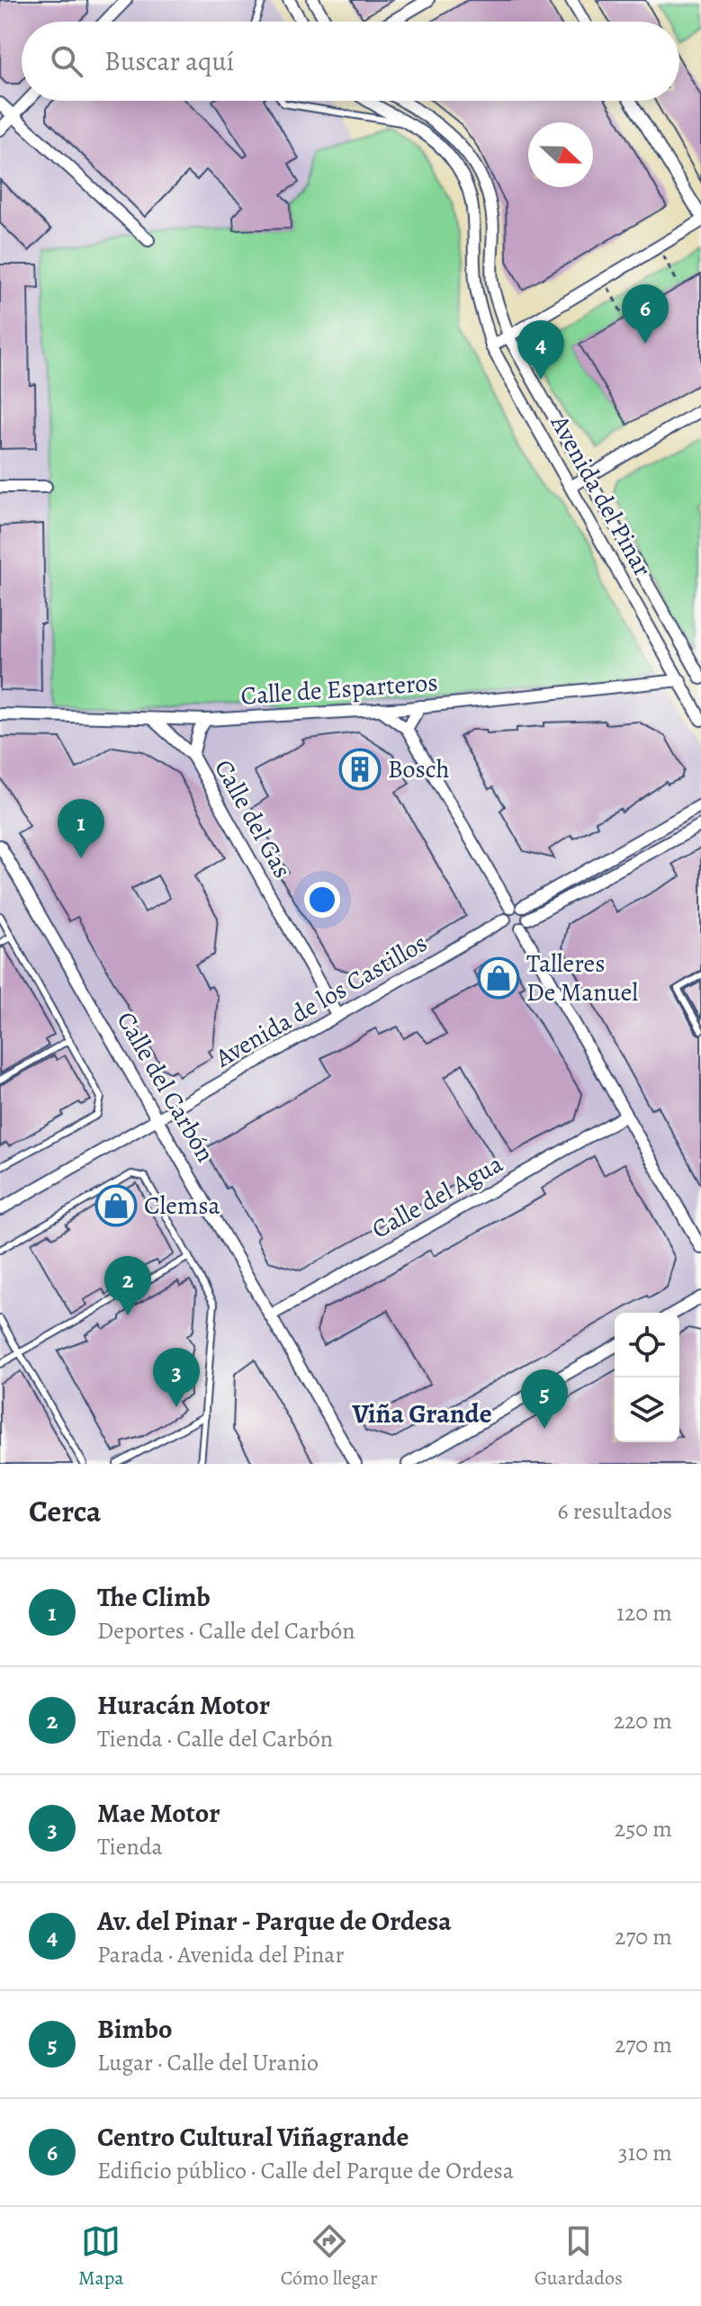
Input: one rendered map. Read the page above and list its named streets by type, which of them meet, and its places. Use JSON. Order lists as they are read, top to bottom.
{
  "streets": {
    "street": [
      "Avenida del Pinar",
      "Calle de Esparteros",
      "Calle del Gas",
      "Avenida de los Castillos",
      "Calle del Carbón",
      "Calle del Agua"
    ]
  },
  "crossings": [
    ["Avenida del Pinar", "Calle de Esparteros"],
    ["Calle de Esparteros", "Calle del Gas"],
    ["Calle del Gas", "Avenida de los Castillos"],
    ["Avenida de los Castillos", "Calle del Carbón"],
    ["Calle del Carbón", "Calle del Agua"]
  ],
  "districts": ["Viña Grande"],
  "places": {
    "building": ["Bosch"],
    "shop": ["Talleres De Manuel", "Clemsa"]
  },
  "north": "right",
  "page": {
    "search": "Buscar aquí",
    "pins": [
      "6",
      "4",
      "1",
      "2",
      "3",
      "5"
    ],
    "heading": ["Cerca", "6 resultados"],
    "list": [
      {
        "mark": "1",
        "name": "The Climb",
        "note": "Deportes · Calle del Carbón",
        "value": "120 m"
      },
      {
        "mark": "2",
        "name": "Huracán Motor",
        "note": "Tienda · Calle del Carbón",
        "value": "220 m"
      },
      {
        "mark": "3",
        "name": "Mae Motor",
        "note": "Tienda",
        "value": "250 m"
      },
      {
        "mark": "4",
        "name": "Av. del Pinar - Parque de Ordesa",
        "note": "Parada · Avenida del Pinar",
        "value": "270 m"
      },
      {
        "mark": "5",
        "name": "Bimbo",
        "note": "Lugar · Calle del Uranio",
        "value": "270 m"
      },
      {
        "mark": "6",
        "name": "Centro Cultural Viñagrande",
        "note": "Edificio público · Calle del Parque de Ordesa",
        "value": "310 m"
      }
    ],
    "nav": ["Mapa", "Cómo llegar", "Guardados"]
  }
}
